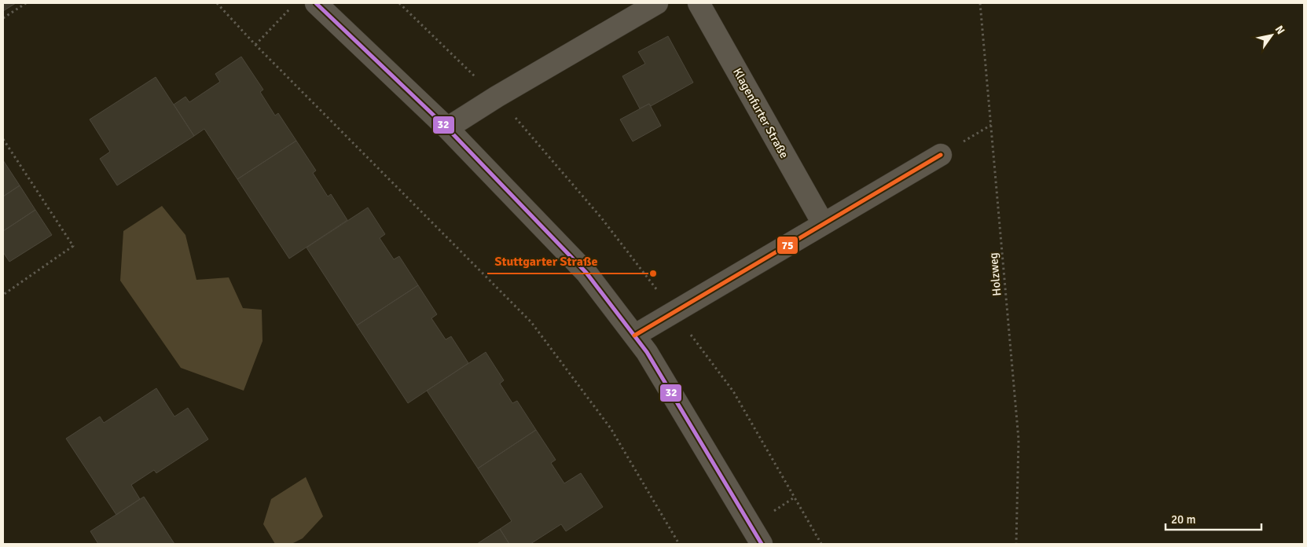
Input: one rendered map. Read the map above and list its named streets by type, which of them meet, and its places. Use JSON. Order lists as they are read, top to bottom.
{
  "streets": {
    "street": ["Klagenfurter Straße"],
    "path": ["Holzweg"]
  },
  "places": ["Stuttgarter Straße"],
  "lines": ["transit line 32", "transit line 75"],
  "scale_bar": "20 m",
  "north": "top right"
}
